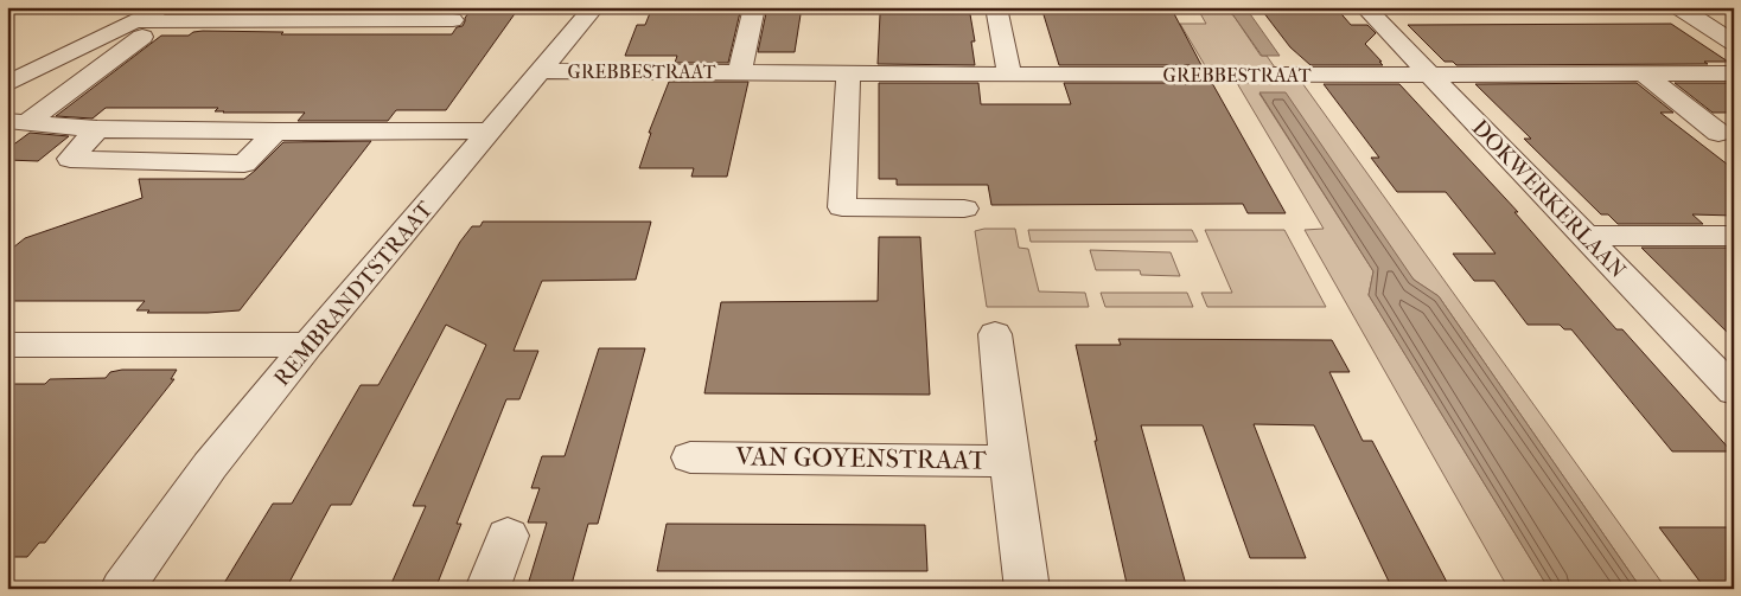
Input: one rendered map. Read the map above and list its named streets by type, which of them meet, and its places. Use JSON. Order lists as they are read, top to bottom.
{
  "streets": {
    "street": [
      "GREBBESTRAAT",
      "DOKWERKERLAAN",
      "REMBRANDTSTRAAT",
      "VAN GOYENSTRAAT"
    ]
  },
  "crossings": [
    ["GREBBESTRAAT", "DOKWERKERLAAN"],
    ["GREBBESTRAAT", "REMBRANDTSTRAAT"]
  ]
}
